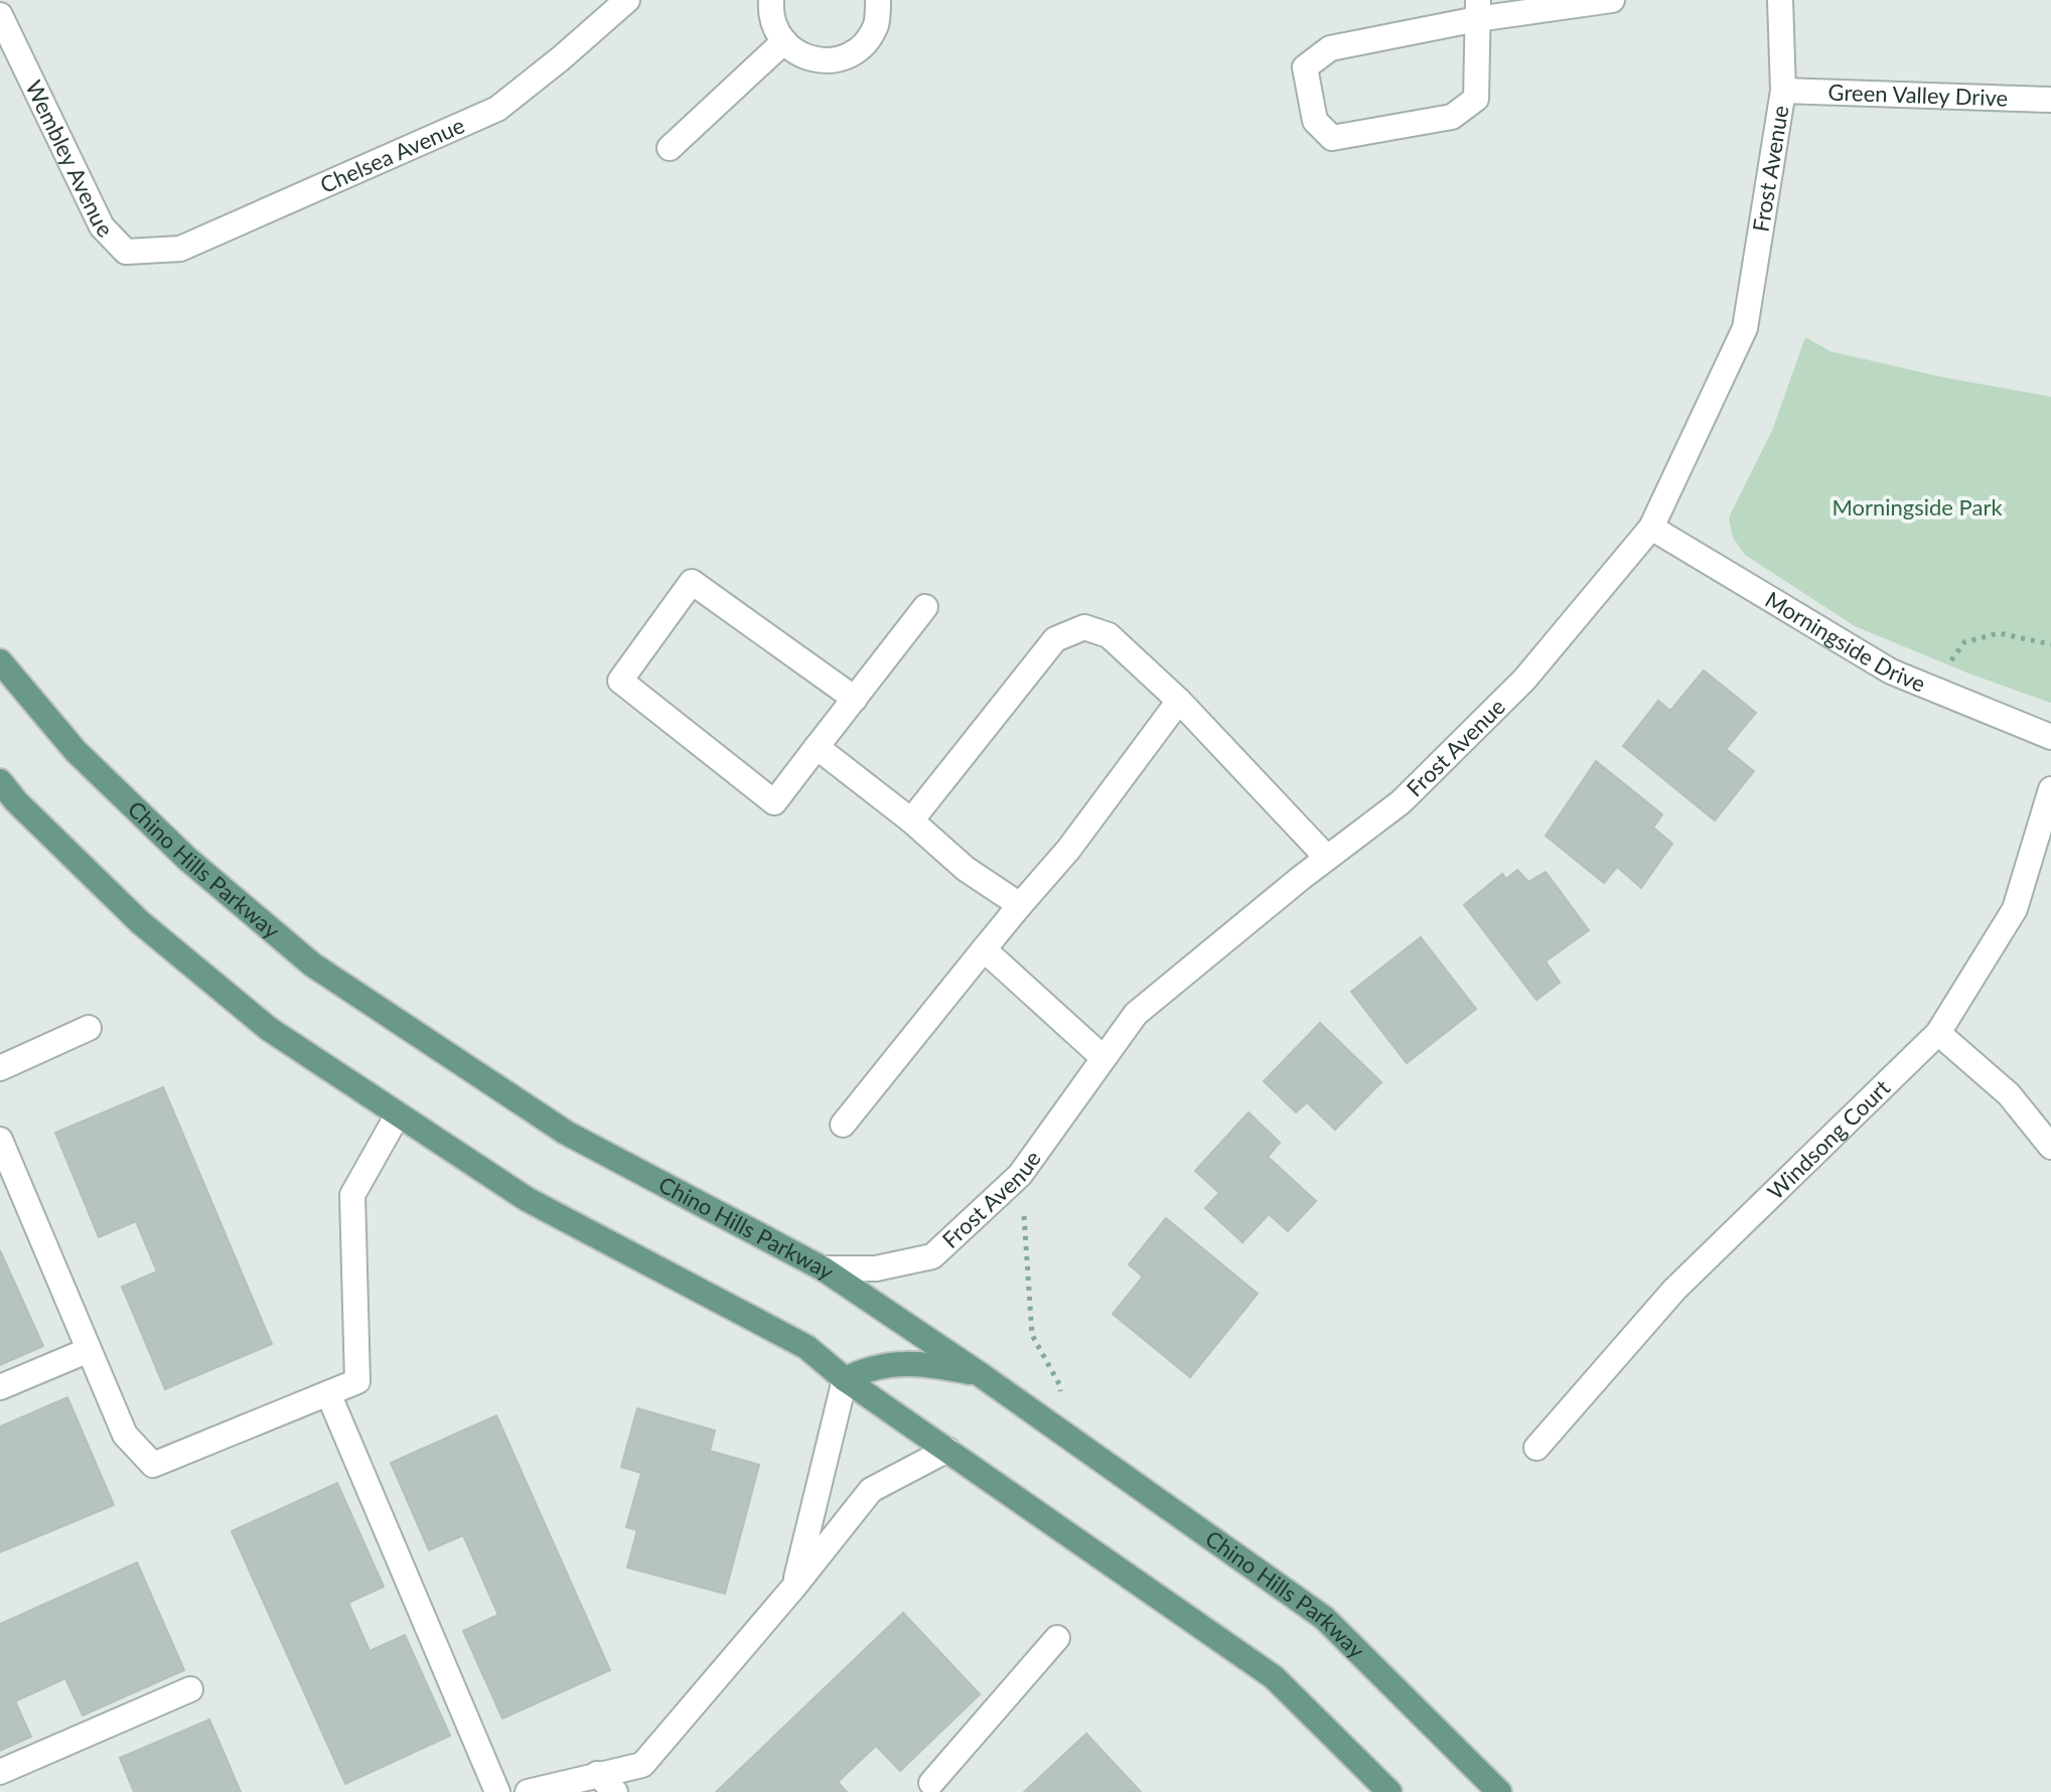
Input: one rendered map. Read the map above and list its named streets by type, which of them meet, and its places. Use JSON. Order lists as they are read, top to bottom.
{
  "streets": {
    "main road": ["Chino Hills Parkway"],
    "street": [
      "Green Valley Drive",
      "Chelsea Avenue",
      "Wembley Avenue",
      "Frost Avenue",
      "Morningside Drive",
      "Windsong Court"
    ]
  },
  "crossings": [
    ["Green Valley Drive", "Frost Avenue"],
    ["Chelsea Avenue", "Wembley Avenue"],
    ["Frost Avenue", "Morningside Drive"],
    ["Frost Avenue", "Chino Hills Parkway"]
  ],
  "parks": ["Morningside Park"]
}
